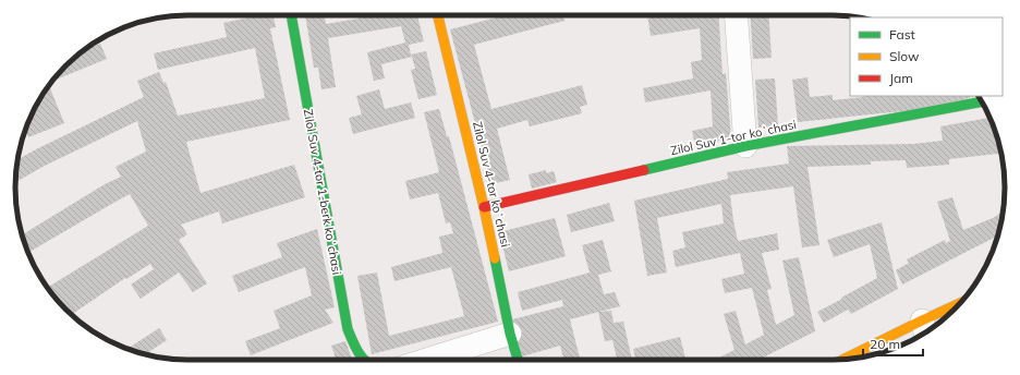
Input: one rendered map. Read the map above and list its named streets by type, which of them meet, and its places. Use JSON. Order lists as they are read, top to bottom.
{
  "streets": {
    "street": ["Zilol Suv 1-tor koʻchasi", "Zilol Suv 4-tor koʻchasi", "Zilol Suv 4-tor 1-berk koʻchasi"]
  },
  "crossings": [
    ["Zilol Suv 1-tor koʻchasi", "Zilol Suv 4-tor koʻchasi"]
  ],
  "legend": ["Fast", "Slow", "Jam"],
  "scale_bar": "20 m"
}
